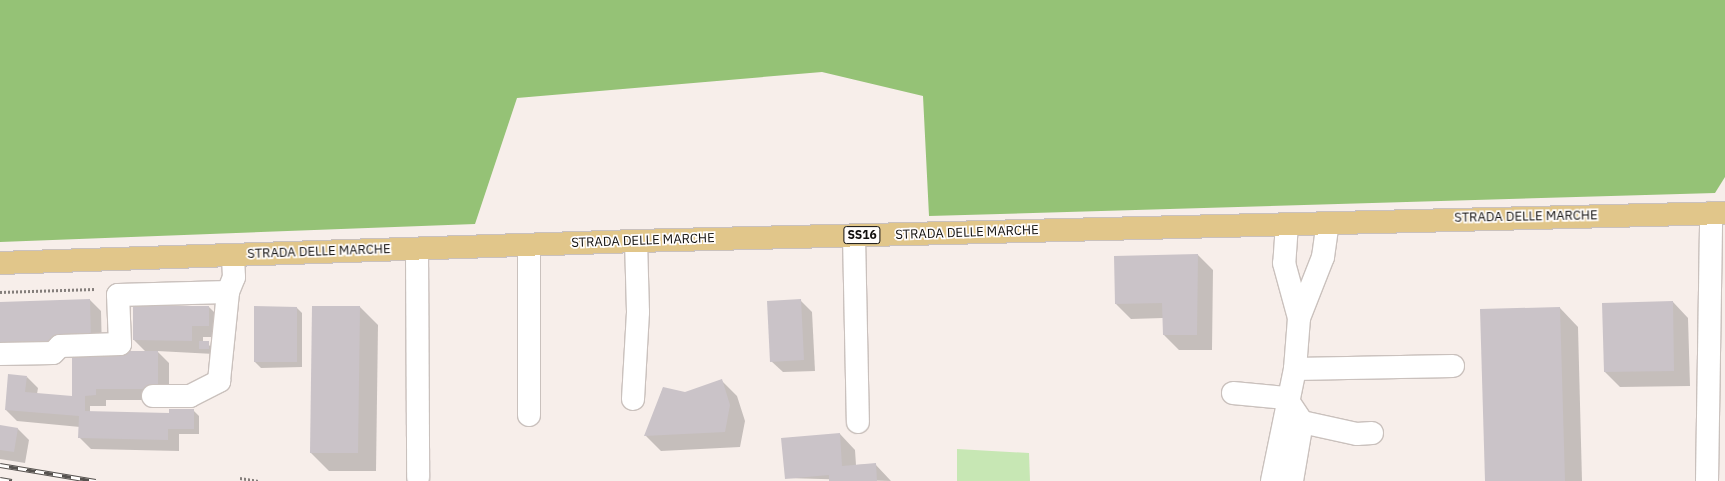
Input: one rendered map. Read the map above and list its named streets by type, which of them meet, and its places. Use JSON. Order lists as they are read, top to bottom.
{
  "streets": {
    "main road": ["STRADA DELLE MARCHE", "SS16"]
  }
}
